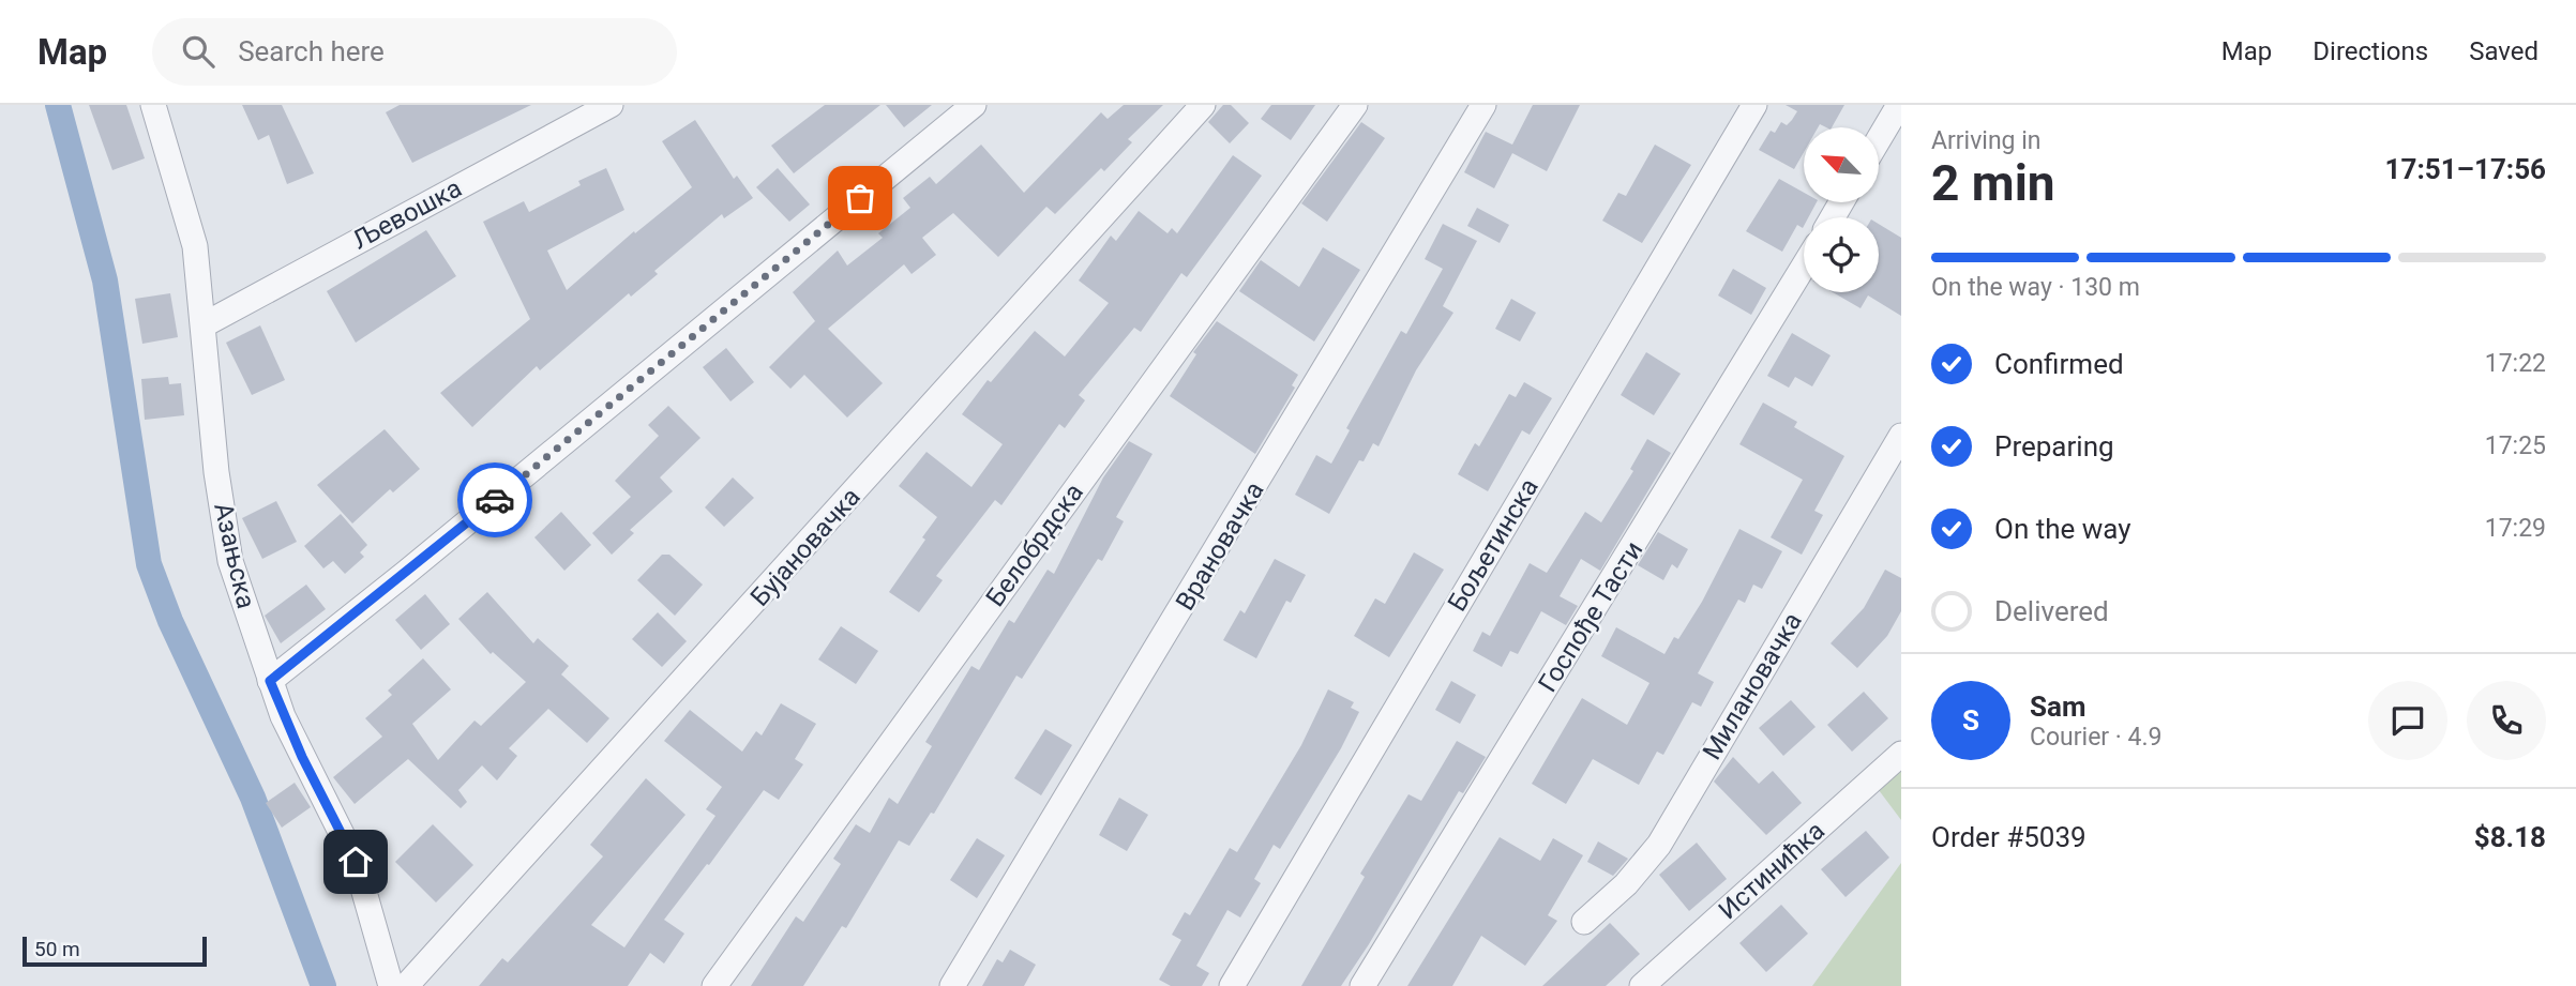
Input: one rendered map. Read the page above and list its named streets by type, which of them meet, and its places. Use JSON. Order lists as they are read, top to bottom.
{
  "streets": {
    "street": [
      "Љевошка",
      "Белобрдска",
      "Бољетинска",
      "Врановачка",
      "Бујановачка",
      "Азањска",
      "Госпође Тасти",
      "Милановачка",
      "Истинићка"
    ]
  },
  "crossings": [
    ["Љевошка", "Азањска"]
  ],
  "scale_bar": "50 m",
  "north": "top left",
  "page": {
    "header": "Map",
    "search": "Search here",
    "nav": ["Map", "Directions", "Saved"],
    "heading": ["2 min", "Arriving in", "17:51–17:56"],
    "panel": [
      "Sam",
      "Courier · 4.9",
      "Order #5039",
      "$8.18"
    ],
    "bar": "On the way · 130 m",
    "list": [
      ["Confirmed", "17:22"],
      ["Preparing", "17:25"],
      ["On the way", "17:29"],
      "Delivered"
    ],
    "round": "S",
    "scale": "50 m"
  }
}
